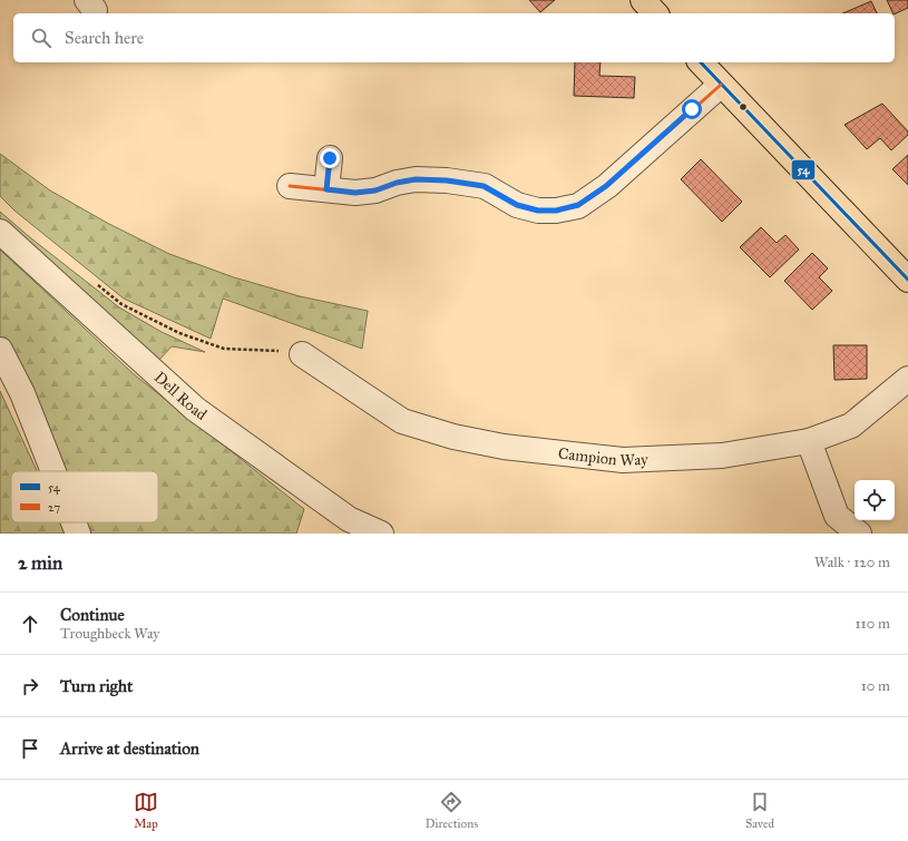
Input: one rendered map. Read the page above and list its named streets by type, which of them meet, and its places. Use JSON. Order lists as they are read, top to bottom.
{
  "streets": {
    "street": ["Dell Road", "Campion Way"]
  },
  "lines": ["transit line 54", "transit line 27"],
  "legend": ["54", "27"],
  "page": {
    "search": "Search here",
    "heading": ["2 min", "Walk · 120 m"],
    "list": [
      ["Continue", "Troughbeck Way", "110 m"],
      ["Turn right", "10 m"],
      "Arrive at destination"
    ],
    "nav": ["Map", "Directions", "Saved"]
  }
}
